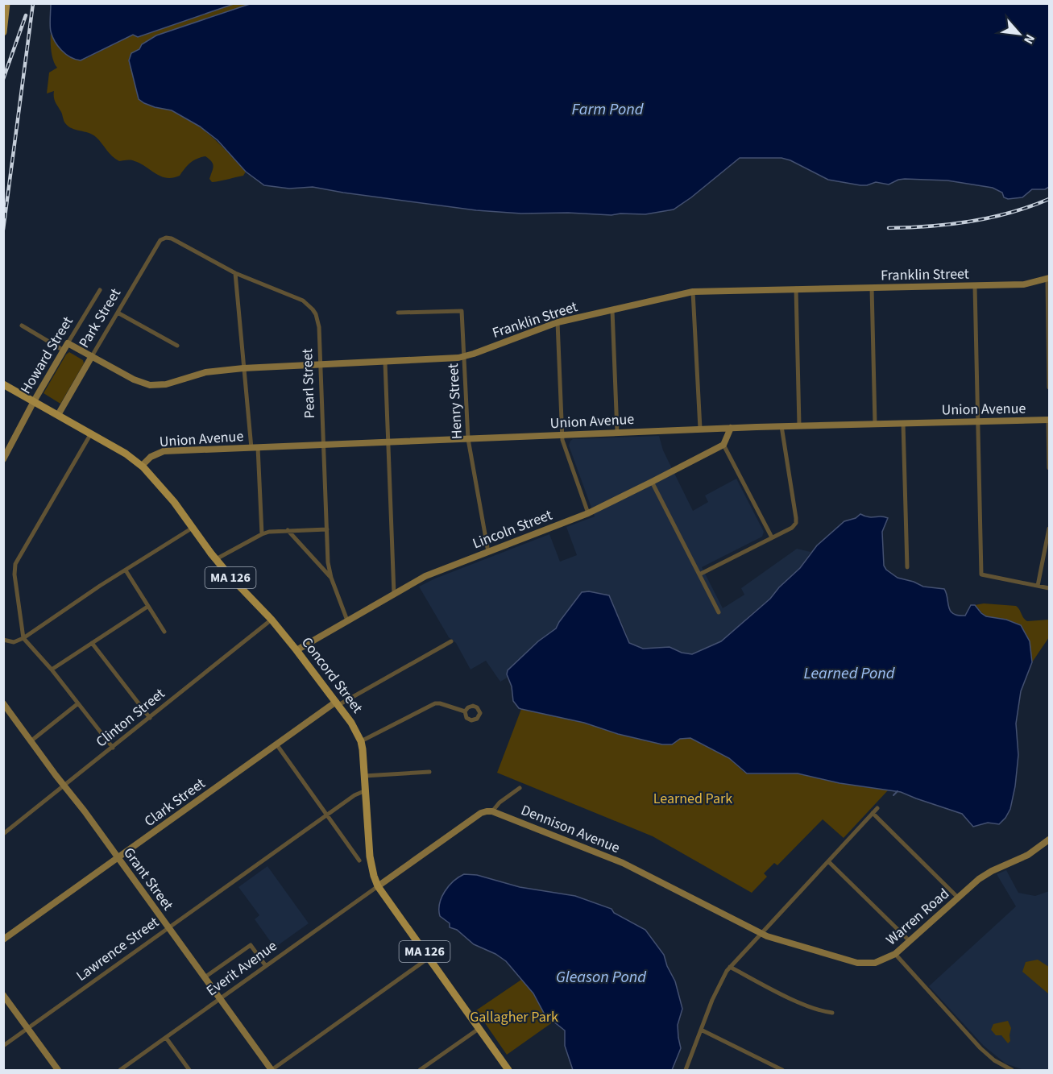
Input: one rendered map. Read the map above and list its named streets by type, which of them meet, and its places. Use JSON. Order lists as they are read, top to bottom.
{
  "streets": {
    "main road": ["MA 126", "Concord Street"],
    "street": [
      "Franklin Street",
      "Park Street",
      "Howard Street",
      "Pearl Street",
      "Henry Street",
      "Union Avenue",
      "Lincoln Street",
      "Clinton Street",
      "Clark Street",
      "Dennison Avenue",
      "Grant Street",
      "Warren Road",
      "Lawrence Street",
      "Everit Avenue"
    ]
  },
  "crossings": [
    ["Franklin Street", "Park Street"],
    ["Franklin Street", "Howard Street"],
    ["Franklin Street", "Pearl Street"],
    ["Franklin Street", "Henry Street"],
    ["Park Street", "Pearl Street"],
    ["Park Street", "Concord Street"],
    ["Howard Street", "Concord Street"],
    ["Pearl Street", "Union Avenue"],
    ["Pearl Street", "Lincoln Street"],
    ["Henry Street", "Union Avenue"],
    ["Henry Street", "Lincoln Street"],
    ["Union Avenue", "Concord Street"],
    ["Lincoln Street", "Concord Street"],
    ["Concord Street", "Clinton Street"],
    ["Concord Street", "Clark Street"],
    ["Concord Street", "Lawrence Street"],
    ["Concord Street", "Everit Avenue"],
    ["Clinton Street", "Grant Street"],
    ["Clark Street", "Grant Street"],
    ["Dennison Avenue", "Warren Road"],
    ["Grant Street", "Lawrence Street"],
    ["Grant Street", "Everit Avenue"]
  ],
  "water": ["Farm Pond", "Learned Pond", "Gleason Pond"],
  "parks": ["Learned Park", "Gallagher Park"],
  "north": "bottom right"
}
